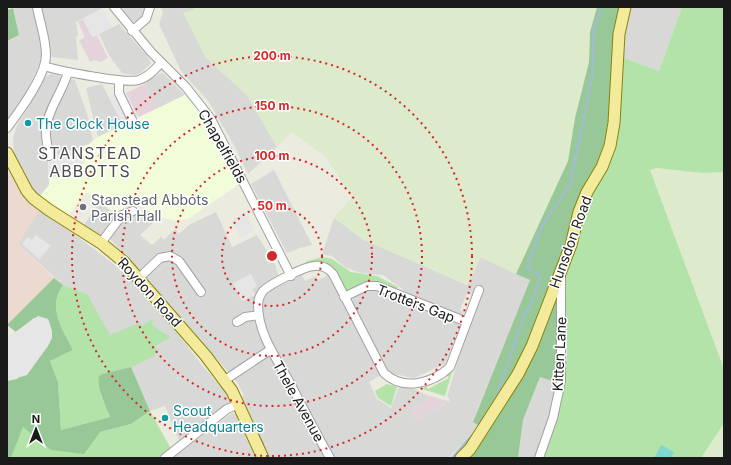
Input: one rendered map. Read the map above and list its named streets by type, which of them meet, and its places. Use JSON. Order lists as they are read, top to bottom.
{
  "streets": {
    "main road": ["Hunsdon Road", "Roydon Road"],
    "street": [
      "Chapelfields",
      "Trotters Gap",
      "Kitten Lane",
      "Thele Avenue"
    ]
  },
  "crossings": [
    ["Hunsdon Road", "Kitten Lane"],
    ["Roydon Road", "Thele Avenue"]
  ],
  "districts": ["STANSTEAD ABBOTTS"],
  "places": ["The Clock House", "Stanstead Abbots Parish Hall", "Scout Headquarters"],
  "north": "top",
  "rings": [
    "200 m",
    "150 m",
    "100 m",
    "50 m"
  ]
}
